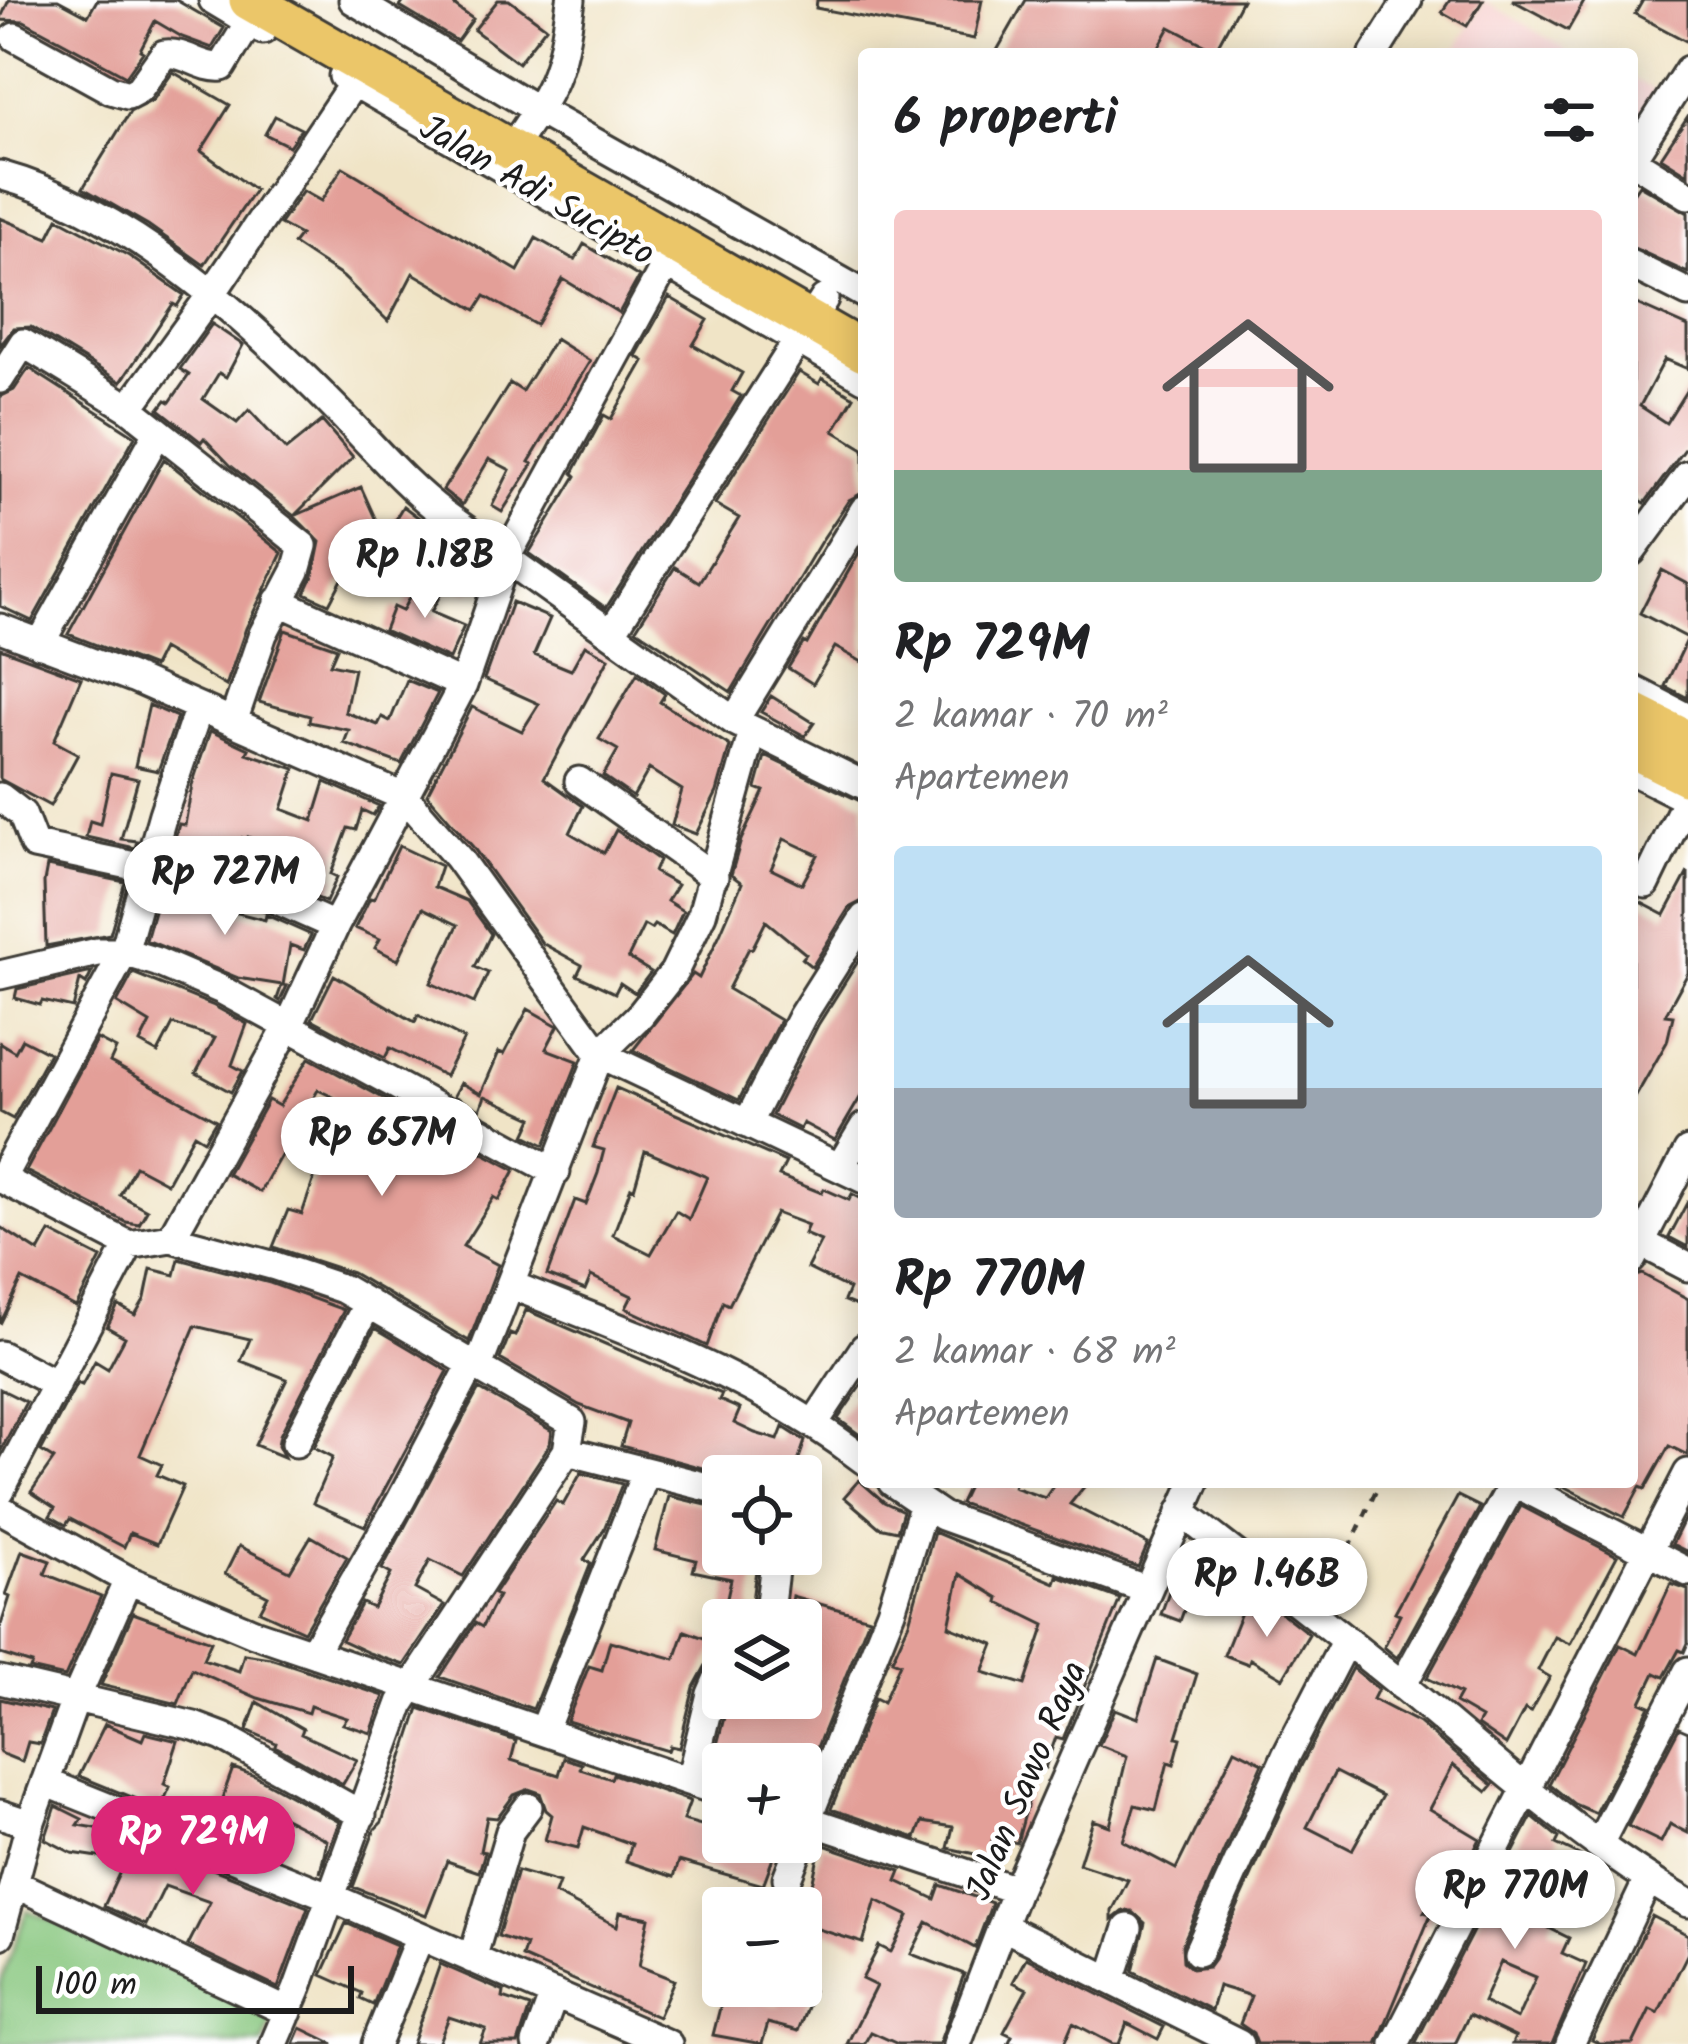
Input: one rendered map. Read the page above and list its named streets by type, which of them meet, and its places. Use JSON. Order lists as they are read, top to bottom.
{
  "streets": {
    "highway": ["Jalan Adi Sucipto"],
    "street": ["Jalan Sawo Raya"]
  },
  "scale_bar": "100 m",
  "page": {
    "heading": "6 properti",
    "list": [
      {
        "name": "Rp 729M",
        "note": "2 kamar · 70 m² · Apartemen"
      },
      {
        "name": "Rp 770M",
        "note": "2 kamar · 68 m² · Apartemen"
      }
    ],
    "price": [
      "Rp 1.18B",
      "Rp 727M",
      "Rp 657M",
      "Rp 1.46B",
      "Rp 729M",
      "Rp 770M"
    ],
    "map_buttons": ["+", "−"],
    "scale": "100 m"
  }
}
